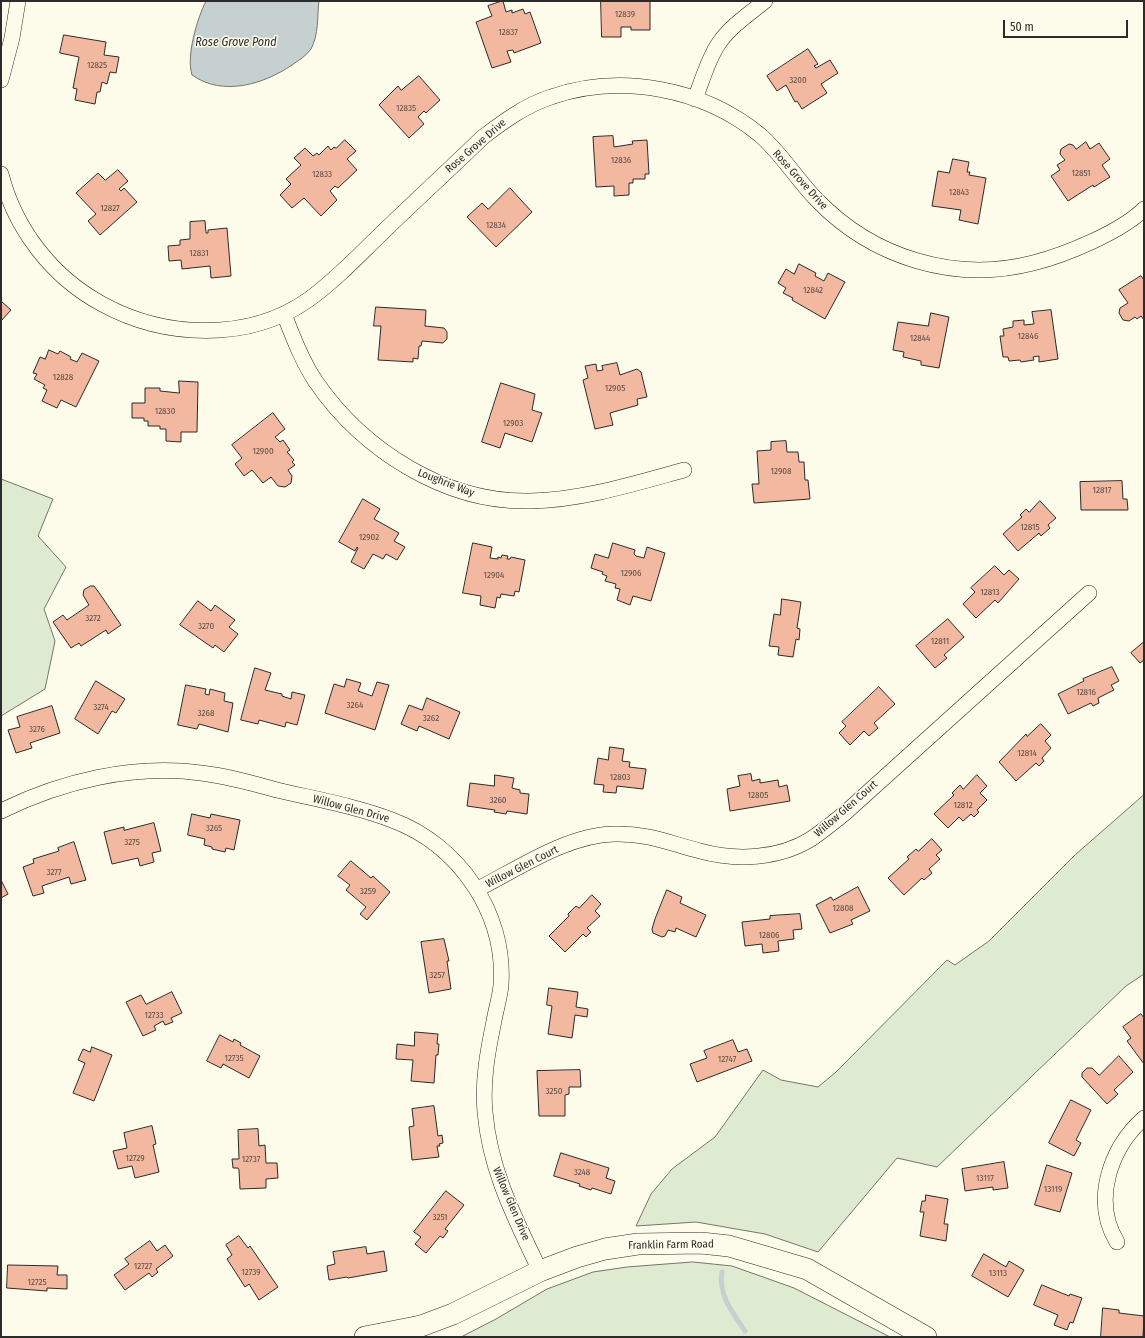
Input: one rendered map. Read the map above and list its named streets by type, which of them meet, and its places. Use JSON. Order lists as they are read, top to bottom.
{
  "streets": {
    "street": [
      "Rose Grove Drive",
      "Loughrie Way",
      "Willow Glen Drive",
      "Willow Glen Court",
      "Franklin Farm Road"
    ]
  },
  "crossings": [
    ["Rose Grove Drive", "Loughrie Way"],
    ["Willow Glen Drive", "Willow Glen Court"],
    ["Willow Glen Drive", "Franklin Farm Road"]
  ],
  "water": ["Rose Grove Pond"],
  "house_numbers": [
    "12839",
    "12837",
    "12825",
    "3200",
    "12835",
    "12836",
    "12851",
    "12833",
    "12843",
    "12827",
    "12834",
    "12831",
    "12842",
    "12846",
    "12844",
    "12828",
    "12905",
    "12830",
    "12903",
    "12900",
    "12908",
    "12817",
    "12815",
    "12902",
    "12906",
    "12904",
    "12813",
    "3272",
    "3270",
    "12811",
    "12816",
    "3264",
    "3274",
    "3268",
    "3262",
    "3276",
    "12814",
    "12803",
    "12805",
    "3260",
    "12812",
    "3265",
    "3275",
    "3277",
    "3259",
    "12808",
    "12806",
    "3257",
    "12733",
    "12735",
    "12747",
    "3250",
    "12729",
    "12737",
    "3248",
    "13117",
    "13119",
    "3251",
    "12727",
    "12739",
    "13113",
    "12725"
  ],
  "scale_bar": "50 m"
}
